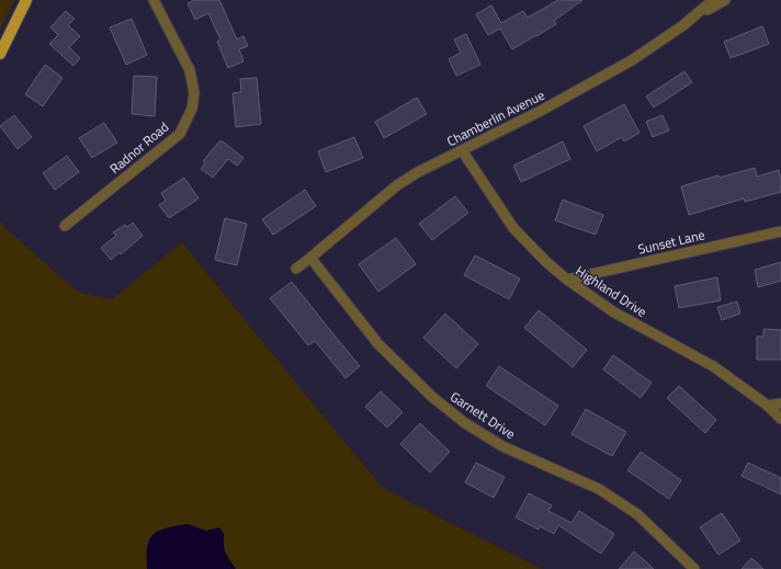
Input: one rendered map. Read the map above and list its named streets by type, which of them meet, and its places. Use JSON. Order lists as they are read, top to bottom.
{
  "streets": {
    "street": [
      "Chamberlin Avenue",
      "Radnor Road",
      "Sunset Lane",
      "Highland Drive",
      "Garnett Drive"
    ]
  },
  "crossings": [
    ["Chamberlin Avenue", "Highland Drive"],
    ["Chamberlin Avenue", "Garnett Drive"],
    ["Sunset Lane", "Highland Drive"]
  ]
}
